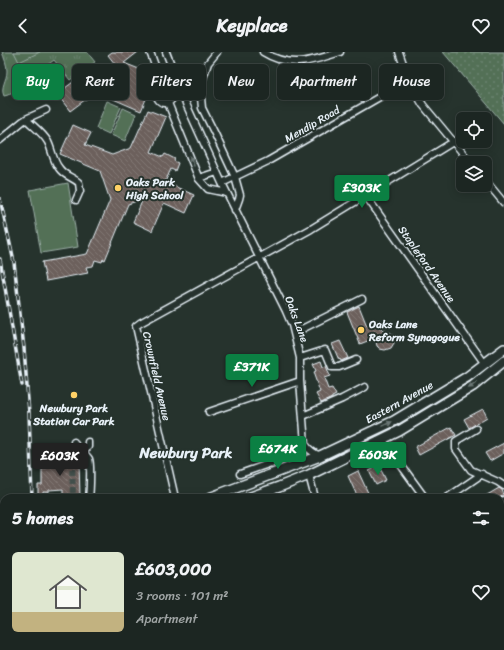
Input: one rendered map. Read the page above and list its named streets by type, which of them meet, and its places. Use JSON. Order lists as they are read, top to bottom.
{
  "streets": {
    "highway": ["Eastern Avenue"],
    "street": [
      "Mendip Road",
      "Stapleford Avenue",
      "Oaks Lane",
      "Crownfield Avenue"
    ]
  },
  "crossings": [
    ["Mendip Road", "Oaks Lane"],
    ["Stapleford Avenue", "Eastern Avenue"],
    ["Oaks Lane", "Crownfield Avenue"],
    ["Oaks Lane", "Eastern Avenue"]
  ],
  "districts": ["Newbury Park"],
  "places": ["Oaks Park High School", "Oaks Lane Reform Synagogue", "Newbury Park Station Car Park"],
  "page": {
    "header": "Keyplace",
    "chip": [
      "Buy",
      "Rent",
      "Filters",
      "New",
      "Apartment",
      "House"
    ],
    "price": [
      "£303K",
      "£371K",
      "£674K",
      "£603K",
      "£603K"
    ],
    "heading": "5 homes",
    "list": [
      {
        "name": "£603,000",
        "note": "3 rooms · 101 m² · Apartment"
      }
    ]
  }
}
